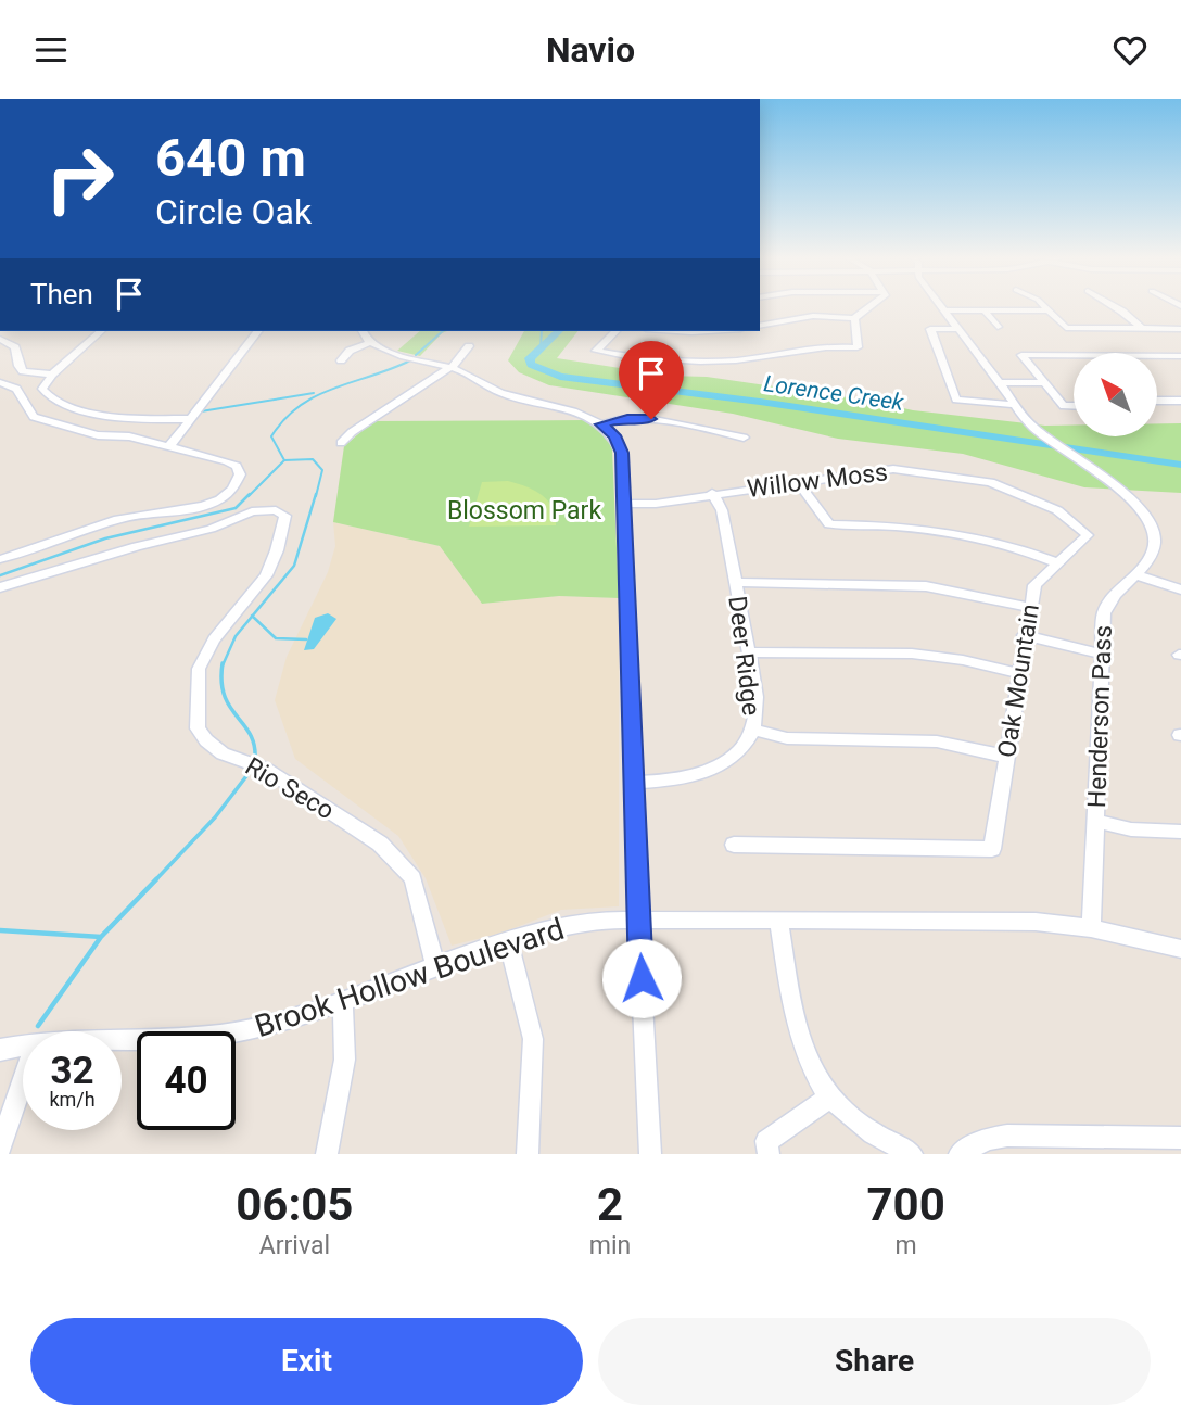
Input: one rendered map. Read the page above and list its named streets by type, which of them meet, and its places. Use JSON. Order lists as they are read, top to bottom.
{
  "streets": {
    "street": [
      "Willow Moss",
      "Deer Ridge",
      "Oak Mountain",
      "Henderson Pass",
      "Rio Seco",
      "Brook Hollow Boulevard"
    ]
  },
  "crossings": [
    ["Willow Moss", "Deer Ridge"],
    ["Willow Moss", "Oak Mountain"],
    ["Henderson Pass", "Brook Hollow Boulevard"],
    ["Rio Seco", "Brook Hollow Boulevard"]
  ],
  "water": ["Lorence Creek"],
  "parks": ["Blossom Park"],
  "north": "top left",
  "page": {
    "header": "Navio",
    "turn": ["640 m", "Circle Oak"],
    "then": "Then",
    "speed": "32 km/h",
    "limit": "40",
    "eta": [
      "06:05",
      "Arrival",
      "2",
      "min",
      "700",
      "m"
    ],
    "buttons": ["Exit", "Share"]
  }
}
